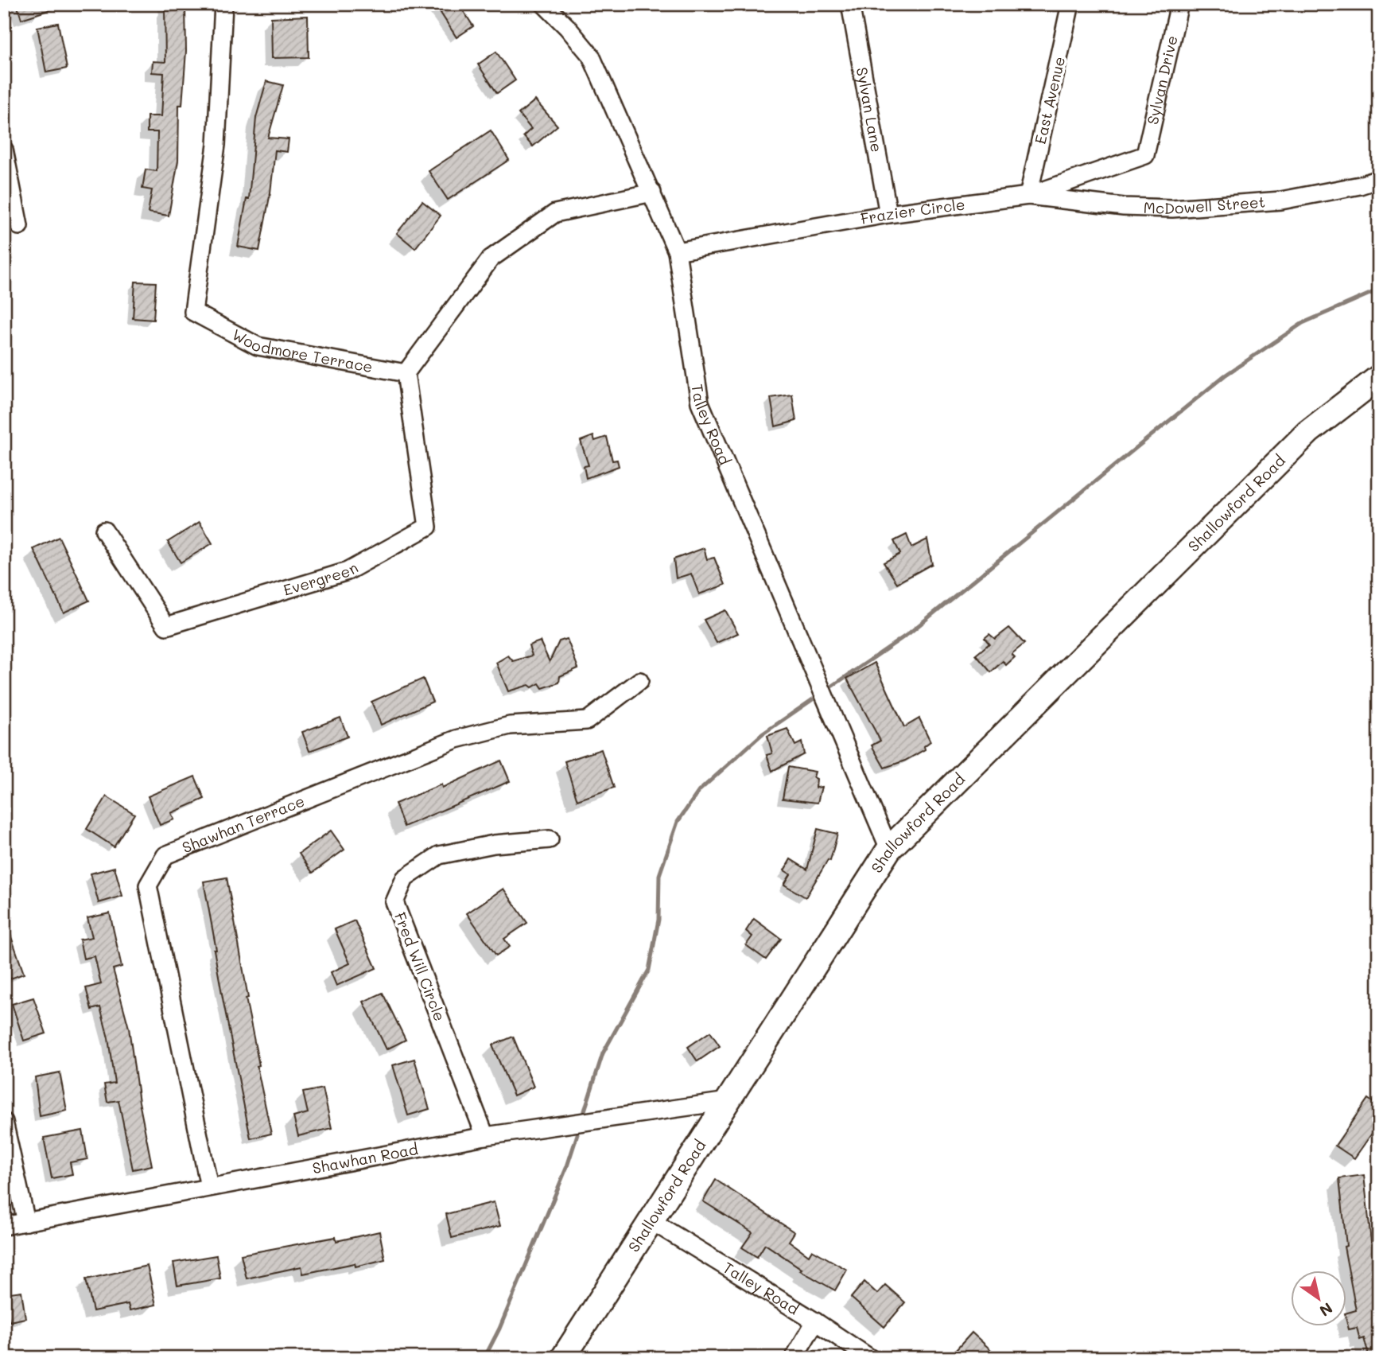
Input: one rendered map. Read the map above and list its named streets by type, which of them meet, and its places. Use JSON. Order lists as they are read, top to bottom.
{
  "streets": {
    "street": [
      "Sylvan Drive",
      "East Avenue",
      "Sylvan Lane",
      "McDowell Street",
      "Frazier Circle",
      "Woodmore Terrace",
      "Talley Road",
      "Shallowford Road",
      "Evergreen",
      "Shawhan Terrace",
      "Fred Will Circle",
      "Shawhan Road"
    ]
  },
  "crossings": [
    ["Sylvan Drive", "Frazier Circle"],
    ["East Avenue", "McDowell Street"],
    ["East Avenue", "Frazier Circle"],
    ["Sylvan Lane", "Frazier Circle"],
    ["McDowell Street", "Frazier Circle"],
    ["Frazier Circle", "Talley Road"],
    ["Woodmore Terrace", "Evergreen"],
    ["Talley Road", "Shallowford Road"],
    ["Shallowford Road", "Shawhan Road"],
    ["Shawhan Terrace", "Shawhan Road"],
    ["Fred Will Circle", "Shawhan Road"]
  ],
  "north": "bottom right"
}
